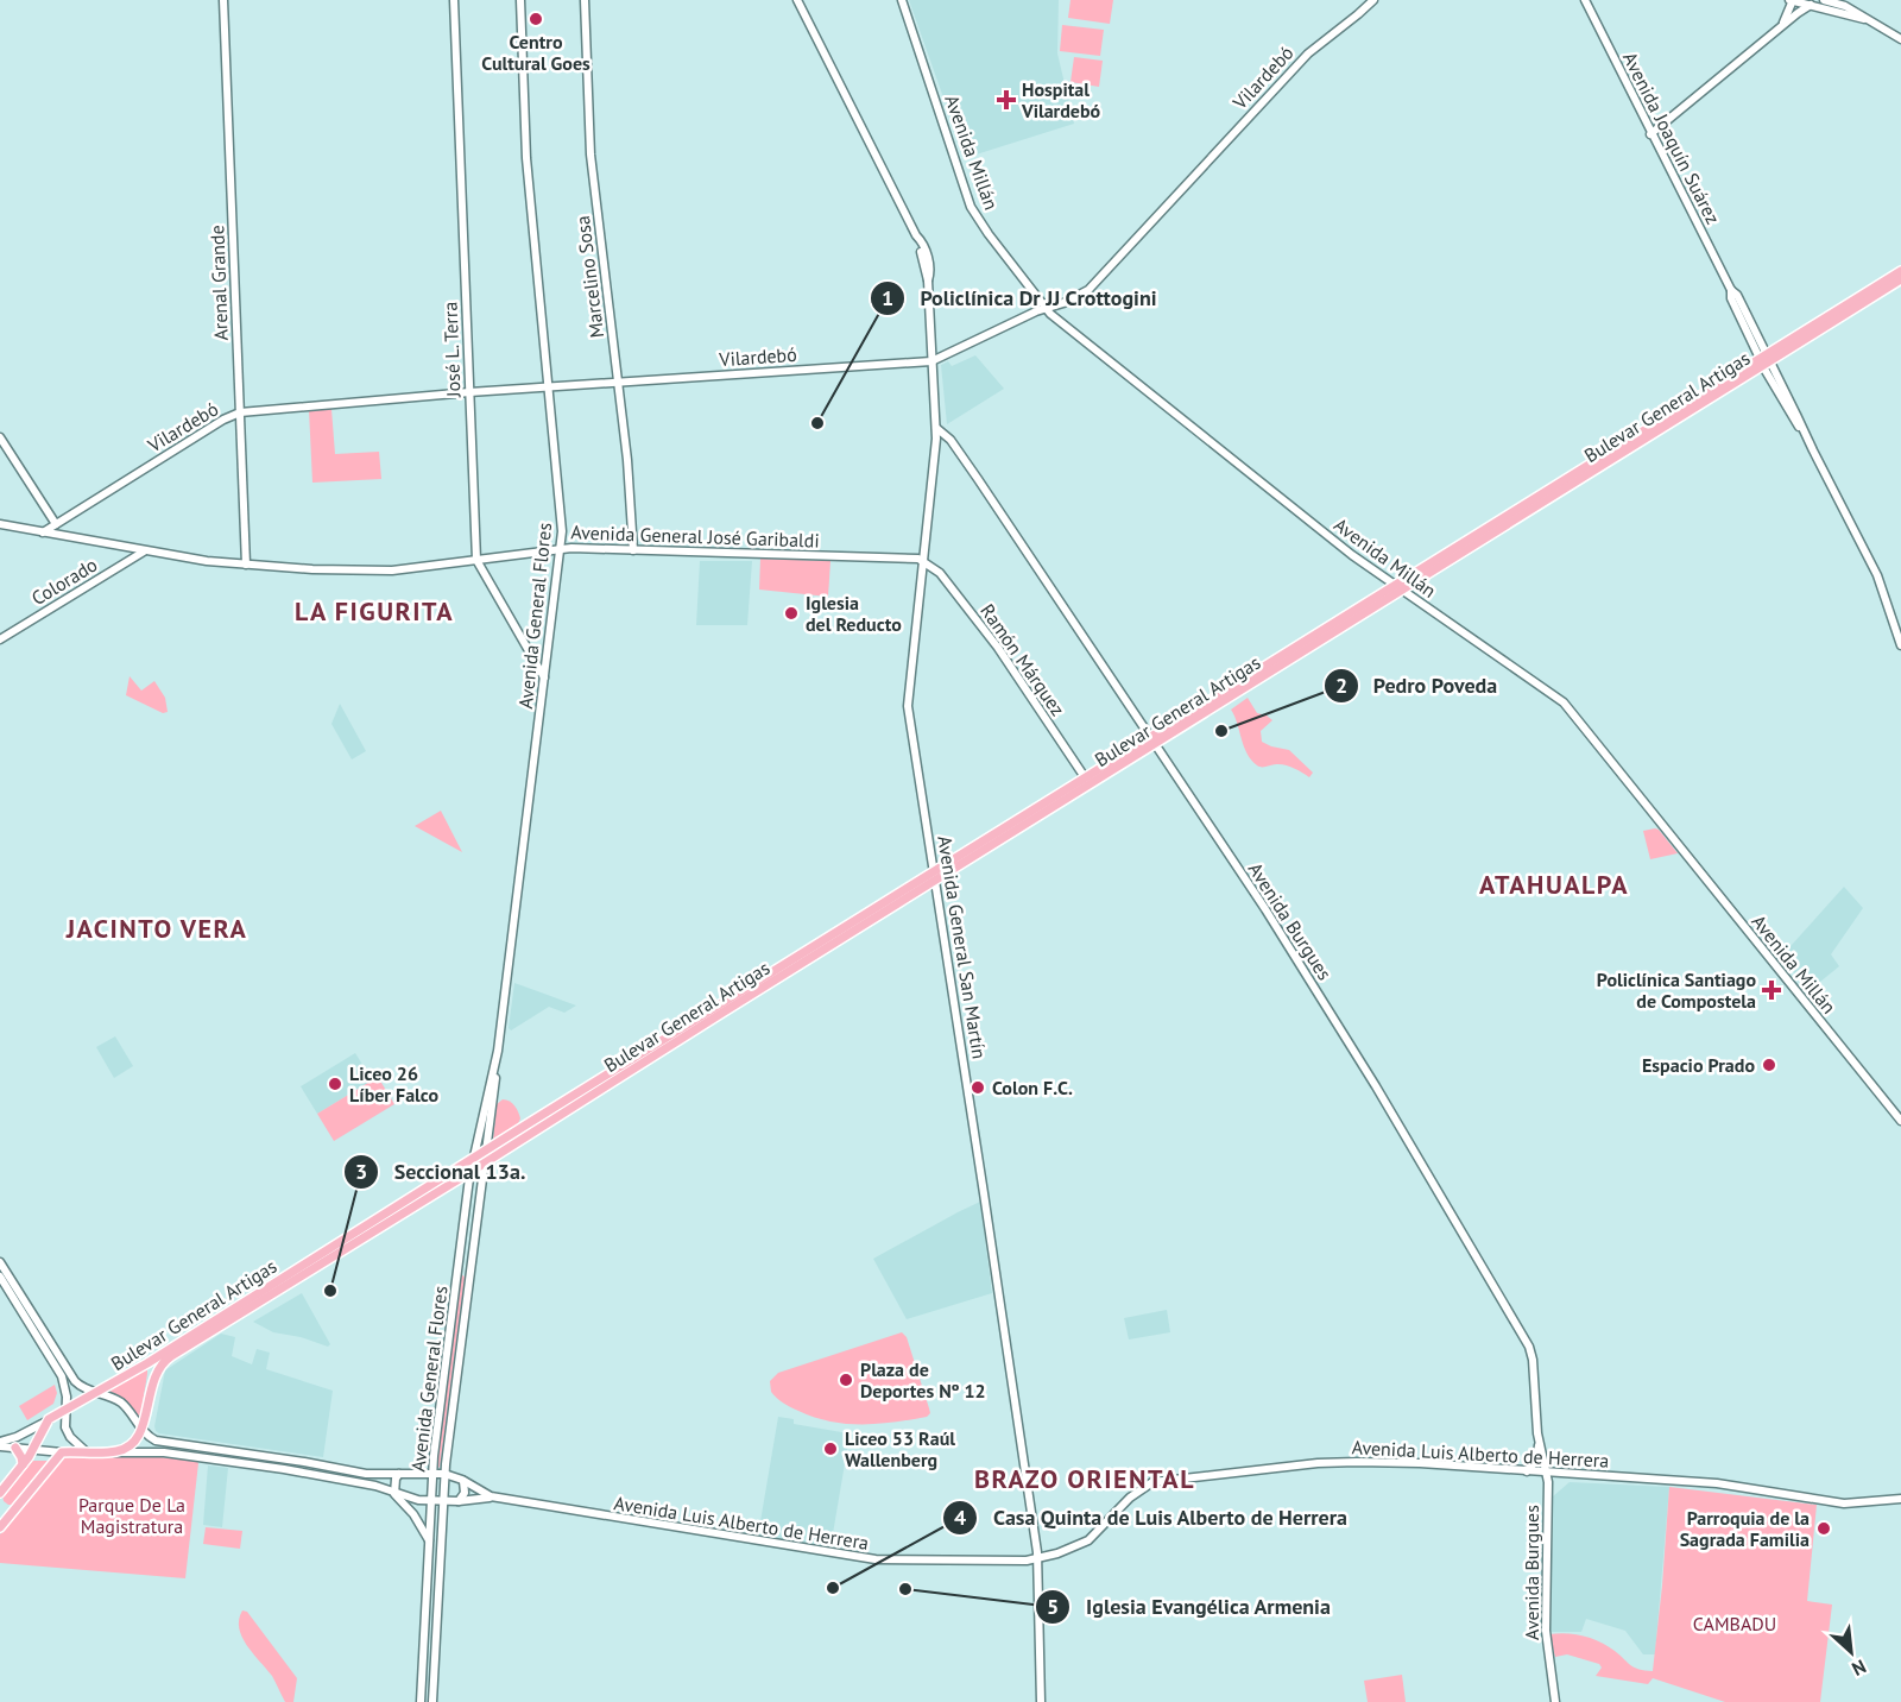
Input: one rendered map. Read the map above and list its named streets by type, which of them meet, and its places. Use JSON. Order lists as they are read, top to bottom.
{
  "streets": {
    "main road": [
      "Vilardebó",
      "Avenida Joaquín Suárez",
      "Avenida Millán",
      "Marcelino Sosa",
      "Arenal Grande",
      "José L. Terra",
      "Bulevar General Artigas",
      "Avenida General José Garibaldi",
      "Colorado",
      "Avenida General Flores",
      "Ramón Márquez",
      "Avenida Burgues",
      "Avenida General San Martín",
      "Avenida Luis Alberto de Herrera"
    ]
  },
  "crossings": [
    ["Vilardebó", "Avenida Millán"],
    ["Vilardebó", "Marcelino Sosa"],
    ["Vilardebó", "Arenal Grande"],
    ["Vilardebó", "José L. Terra"],
    ["Vilardebó", "Avenida General José Garibaldi"],
    ["Vilardebó", "Avenida General Flores"],
    ["Vilardebó", "Avenida General San Martín"],
    ["Avenida Joaquín Suárez", "Bulevar General Artigas"],
    ["Avenida Millán", "Bulevar General Artigas"],
    ["Marcelino Sosa", "Avenida General José Garibaldi"],
    ["Arenal Grande", "Avenida General José Garibaldi"],
    ["José L. Terra", "Avenida General José Garibaldi"],
    ["José L. Terra", "Avenida General Flores"],
    ["Bulevar General Artigas", "Avenida General Flores"],
    ["Bulevar General Artigas", "Ramón Márquez"],
    ["Bulevar General Artigas", "Avenida Burgues"],
    ["Bulevar General Artigas", "Avenida General San Martín"],
    ["Bulevar General Artigas", "Avenida Luis Alberto de Herrera"],
    ["Avenida General José Garibaldi", "Colorado"],
    ["Avenida General José Garibaldi", "Avenida General Flores"],
    ["Avenida General José Garibaldi", "Ramón Márquez"],
    ["Avenida General José Garibaldi", "Avenida General San Martín"],
    ["Avenida General Flores", "Avenida Luis Alberto de Herrera"],
    ["Ramón Márquez", "Avenida General San Martín"],
    ["Avenida Burgues", "Avenida General San Martín"],
    ["Avenida Burgues", "Avenida Luis Alberto de Herrera"],
    ["Avenida General San Martín", "Avenida Luis Alberto de Herrera"]
  ],
  "districts": [
    "LA FIGURITA",
    "ATAHUALPA",
    "JACINTO VERA",
    "BRAZO ORIENTAL"
  ],
  "parks": ["Parque De La Magistratura", "CAMBADU"],
  "places": {
    "other": [
      "Centro Cultural Goes",
      "Policlínica Dr JJ Crottogini",
      "Iglesia del Reducto",
      "Pedro Poveda",
      "Espacio Prado",
      "Liceo 26 Líber Falco",
      "Colon F.C.",
      "Seccional 13a.",
      "Plaza de Deportes Nº 12",
      "Liceo 53 Raúl Wallenberg",
      "Parroquia de la Sagrada Familia",
      "Casa Quinta de Luis Alberto de Herrera",
      "Iglesia Evangélica Armenia"
    ],
    "health": ["Hospital Vilardebó", "Policlínica Santiago de Compostela"]
  },
  "north": "bottom right"
}
